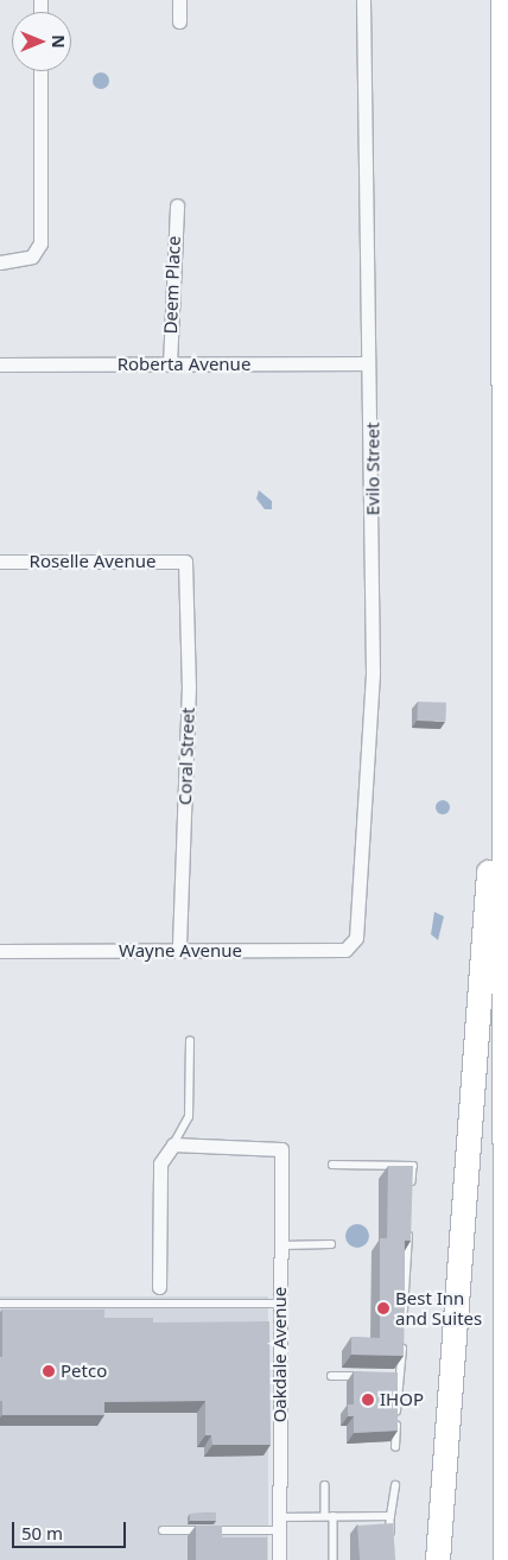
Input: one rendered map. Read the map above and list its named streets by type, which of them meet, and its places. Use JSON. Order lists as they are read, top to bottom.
{
  "streets": {
    "street": [
      "Deem Place",
      "Roberta Avenue",
      "Evilo Street",
      "Roselle Avenue",
      "Coral Street",
      "Wayne Avenue",
      "Oakdale Avenue"
    ]
  },
  "crossings": [
    ["Deem Place", "Roberta Avenue"],
    ["Roberta Avenue", "Evilo Street"],
    ["Evilo Street", "Wayne Avenue"],
    ["Roselle Avenue", "Coral Street"],
    ["Coral Street", "Wayne Avenue"]
  ],
  "places": ["Best Inn and Suites", "Petco", "IHOP"],
  "scale_bar": "50 m",
  "north": "right"
}
